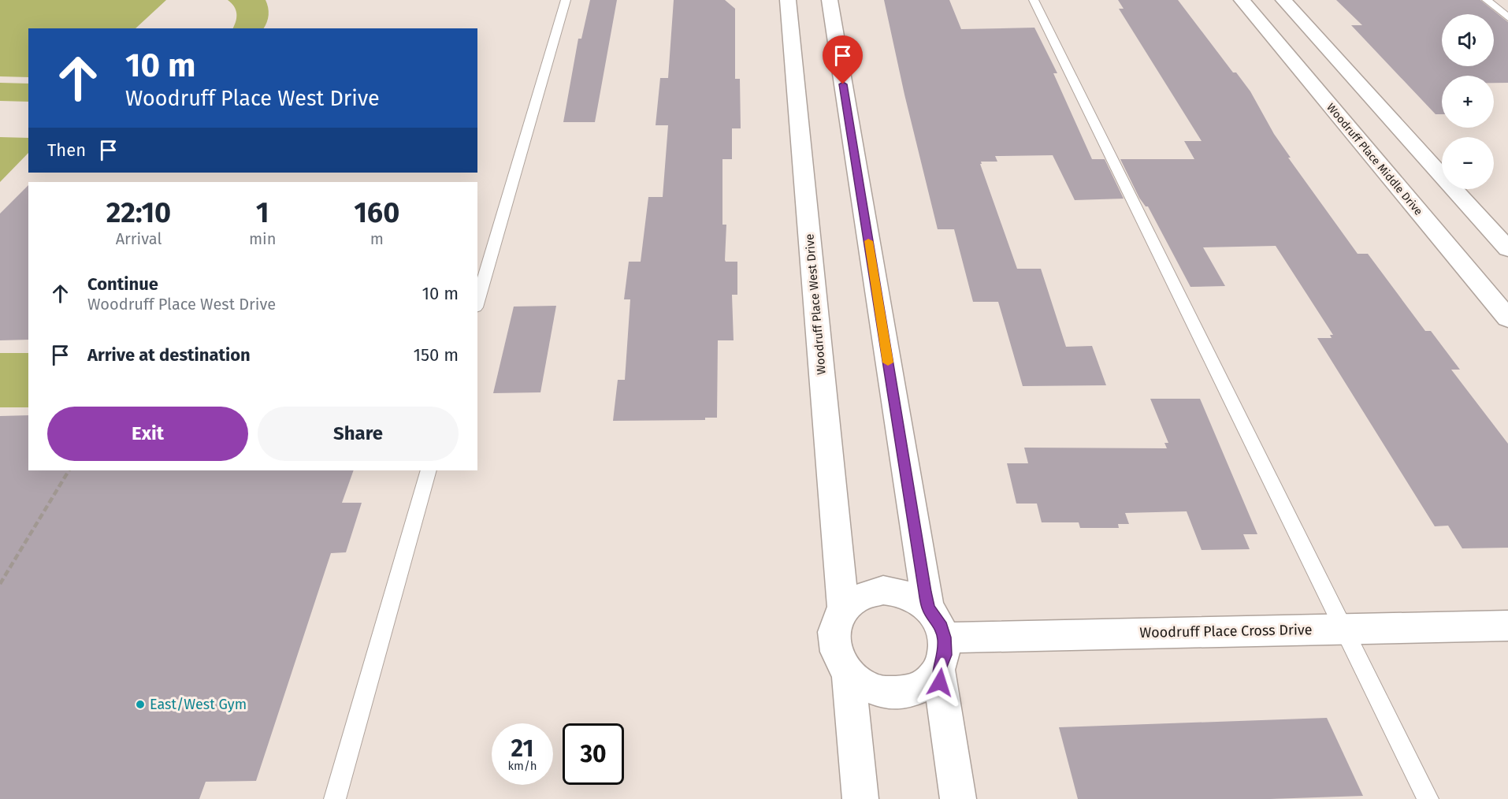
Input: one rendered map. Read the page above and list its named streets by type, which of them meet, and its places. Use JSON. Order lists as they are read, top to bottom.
{
  "streets": {
    "street": ["Woodruff Place Middle Drive", "Woodruff Place West Drive", "Woodruff Place Cross Drive"]
  },
  "crossings": [
    ["Woodruff Place West Drive", "Woodruff Place Cross Drive"]
  ],
  "places": ["East/West Gym"],
  "page": {
    "map_buttons": ["+", "−"],
    "turn": ["10 m", "Woodruff Place West Drive"],
    "then": "Then",
    "eta": [
      "22:10",
      "Arrival",
      "1",
      "min",
      "160",
      "m"
    ],
    "list": [
      {
        "name": "Continue",
        "note": "Woodruff Place West Drive",
        "value": "10 m"
      },
      {
        "name": "Arrive at destination",
        "value": "150 m"
      }
    ],
    "buttons": ["Exit", "Share"],
    "speed": "21 km/h",
    "limit": "30"
  }
}
